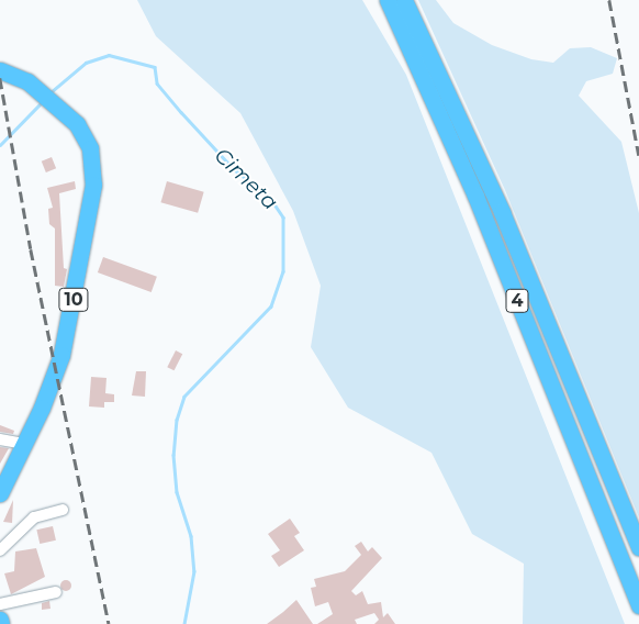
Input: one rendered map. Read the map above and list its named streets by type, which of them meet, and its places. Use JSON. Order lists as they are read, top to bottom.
{
  "streets": {
    "highway": ["10", "4"]
  },
  "water": ["Cimeta"]
}
